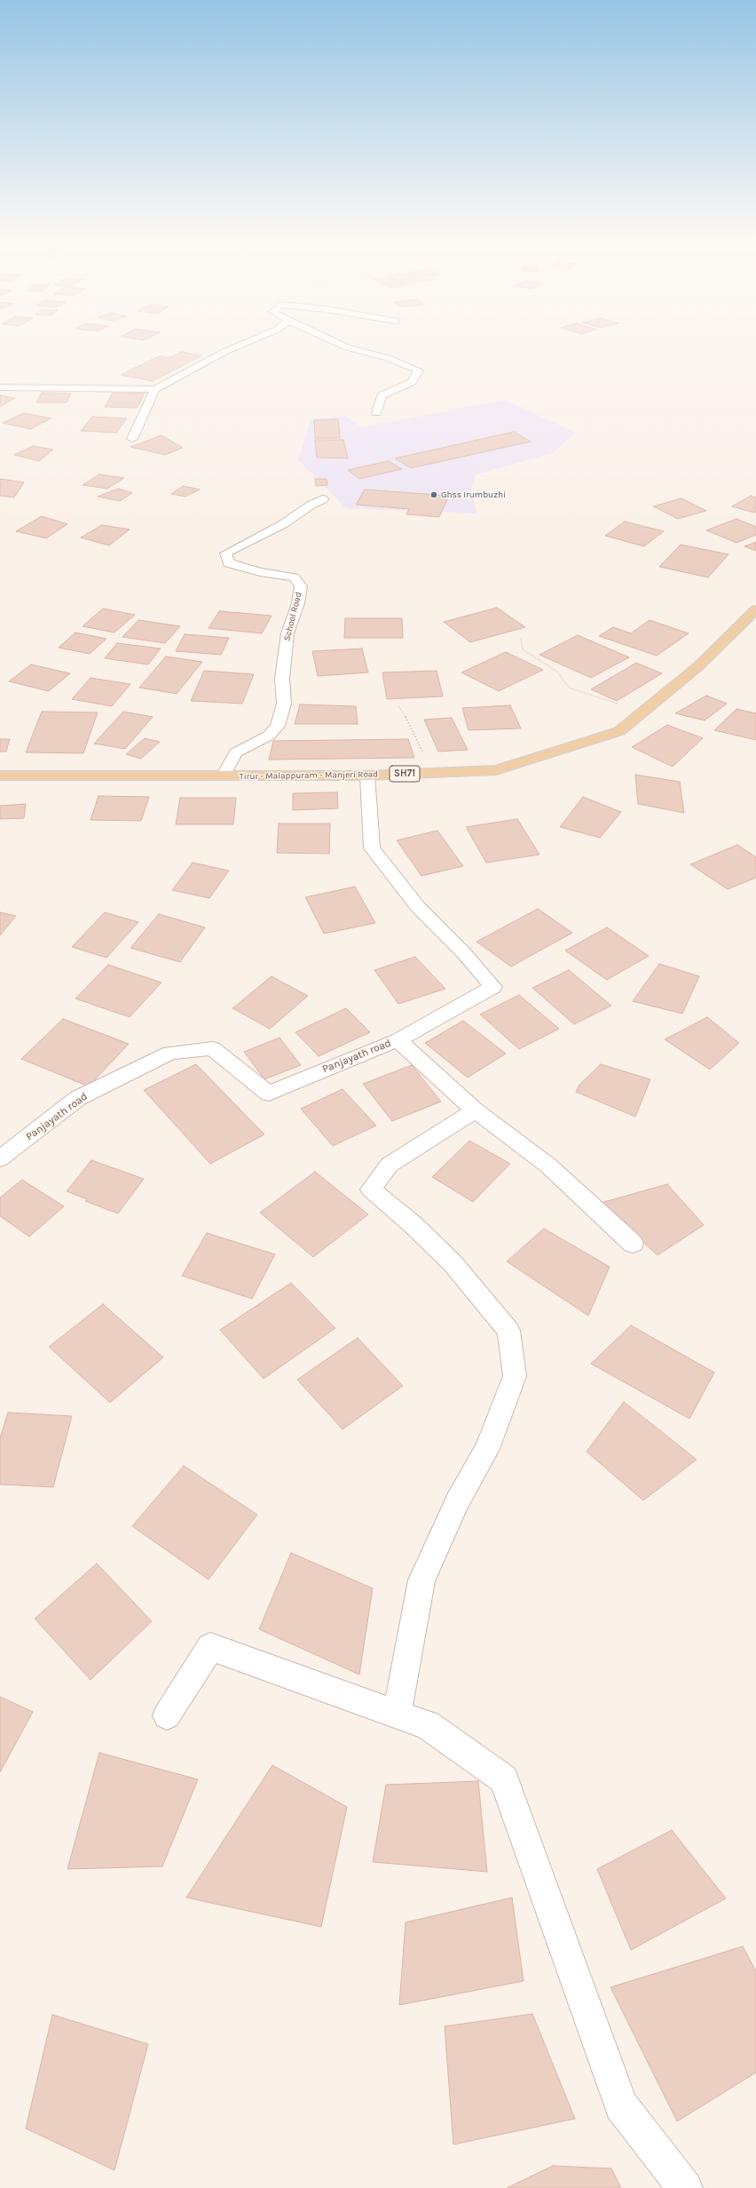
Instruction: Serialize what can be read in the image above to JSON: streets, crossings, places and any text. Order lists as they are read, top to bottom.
{
  "streets": {
    "main road": ["SH71", "Tirur - Malappuram - Manjeri Road"],
    "street": ["School Road", "Panjayath road"]
  },
  "crossings": [
    ["School Road", "Tirur - Malappuram - Manjeri Road"],
    ["Tirur - Malappuram - Manjeri Road", "Panjayath road"]
  ],
  "places": ["Ghss Irumbuzhi"]
}
